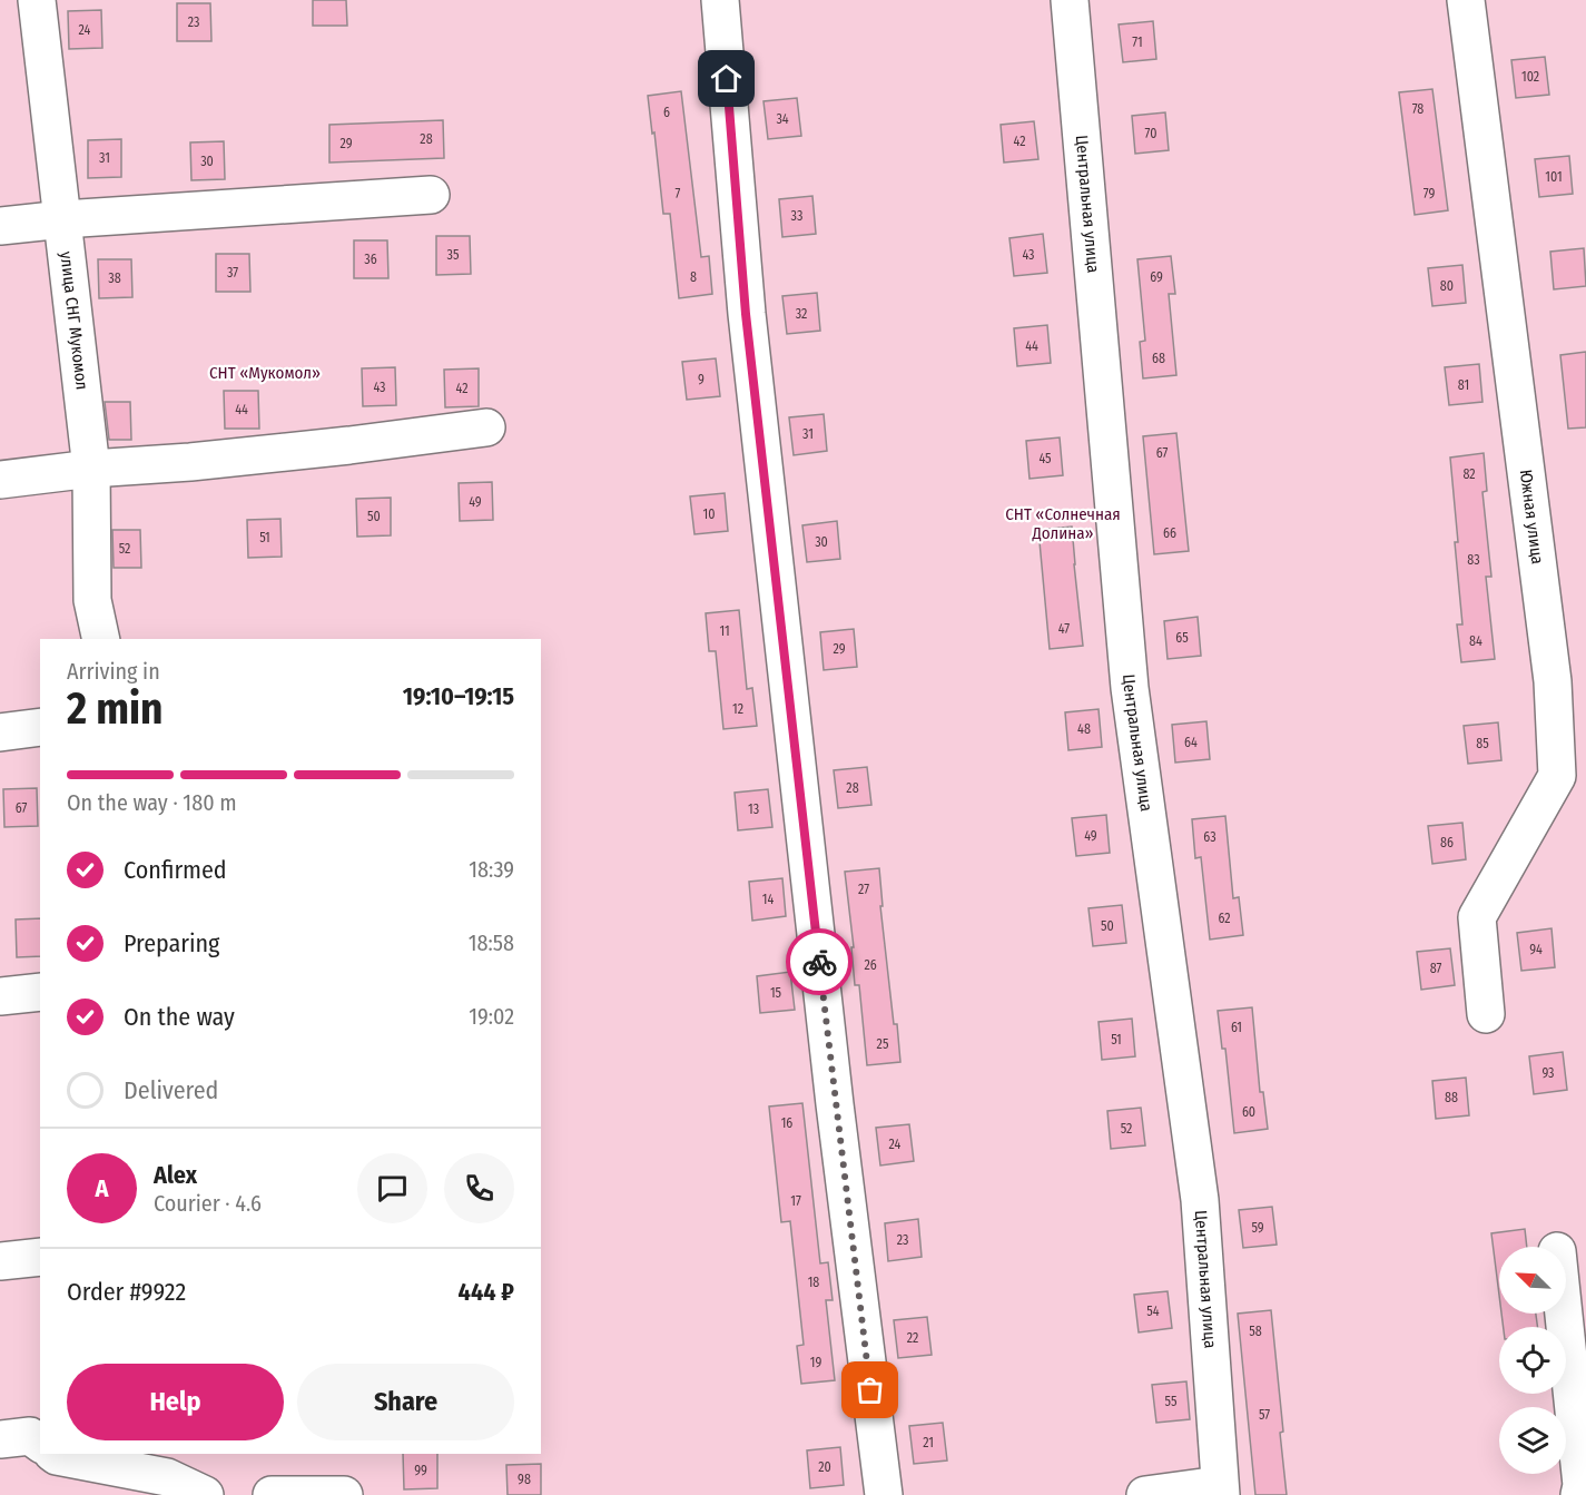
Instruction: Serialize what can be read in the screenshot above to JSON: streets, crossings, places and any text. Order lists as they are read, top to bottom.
{
  "streets": {
    "street": ["Центральная улица", "улица СНГ Мукомол", "Южная улица"]
  },
  "parks": ["СНТ «Мукомол»", "СНТ «Солнечная Долина»"],
  "house_numbers": [
    "23",
    "24",
    "71",
    "102",
    "78",
    "6",
    "34",
    "70",
    "28",
    "42",
    "29",
    "31",
    "30",
    "101",
    "7",
    "79",
    "33",
    "35",
    "43",
    "36",
    "37",
    "8",
    "69",
    "38",
    "80",
    "32",
    "44",
    "68",
    "9",
    "81",
    "43",
    "42",
    "44",
    "31",
    "67",
    "45",
    "82",
    "49",
    "10",
    "50",
    "66",
    "51",
    "30",
    "52",
    "83",
    "47",
    "11",
    "65",
    "84",
    "29",
    "12",
    "48",
    "64",
    "85",
    "28",
    "67",
    "13",
    "49",
    "63",
    "86",
    "27",
    "14",
    "62",
    "50",
    "94",
    "26",
    "87",
    "15",
    "61",
    "51",
    "25",
    "93",
    "88",
    "60",
    "16",
    "52",
    "24",
    "17",
    "59",
    "23",
    "18",
    "54",
    "58",
    "22",
    "19",
    "55",
    "57",
    "21",
    "20",
    "99",
    "98"
  ],
  "north": "top left",
  "page": {
    "heading": ["2 min", "Arriving in", "19:10–19:15"],
    "panel": [
      "Alex",
      "Courier · 4.6",
      "Order #9922",
      "444 ₽"
    ],
    "bar": "On the way · 180 m",
    "list": [
      ["Confirmed", "18:39"],
      ["Preparing", "18:58"],
      ["On the way", "19:02"],
      "Delivered"
    ],
    "round": "A",
    "buttons": ["Help", "Share"]
  }
}
